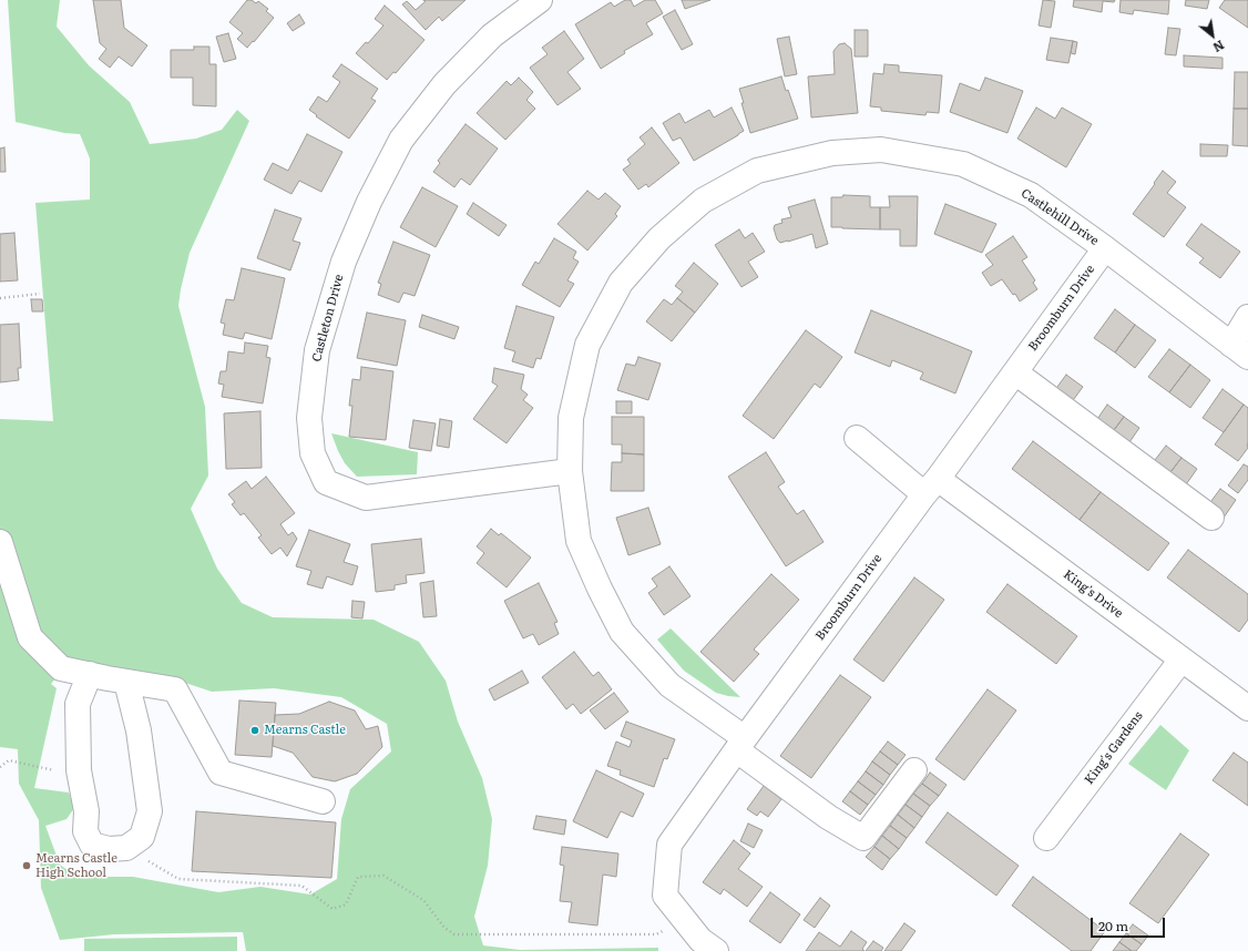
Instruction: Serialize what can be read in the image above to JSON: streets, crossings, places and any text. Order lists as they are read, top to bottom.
{
  "streets": {
    "street": [
      "Castlehill Drive",
      "Broomburn Drive",
      "Castleton Drive",
      "King's Drive",
      "King's Gardens"
    ]
  },
  "crossings": [
    ["Castlehill Drive", "Broomburn Drive"],
    ["Castlehill Drive", "Castleton Drive"],
    ["Broomburn Drive", "King's Drive"],
    ["King's Drive", "King's Gardens"]
  ],
  "places": ["Mearns Castle", "Mearns Castle High School"],
  "scale_bar": "20 m",
  "north": "bottom right"
}
